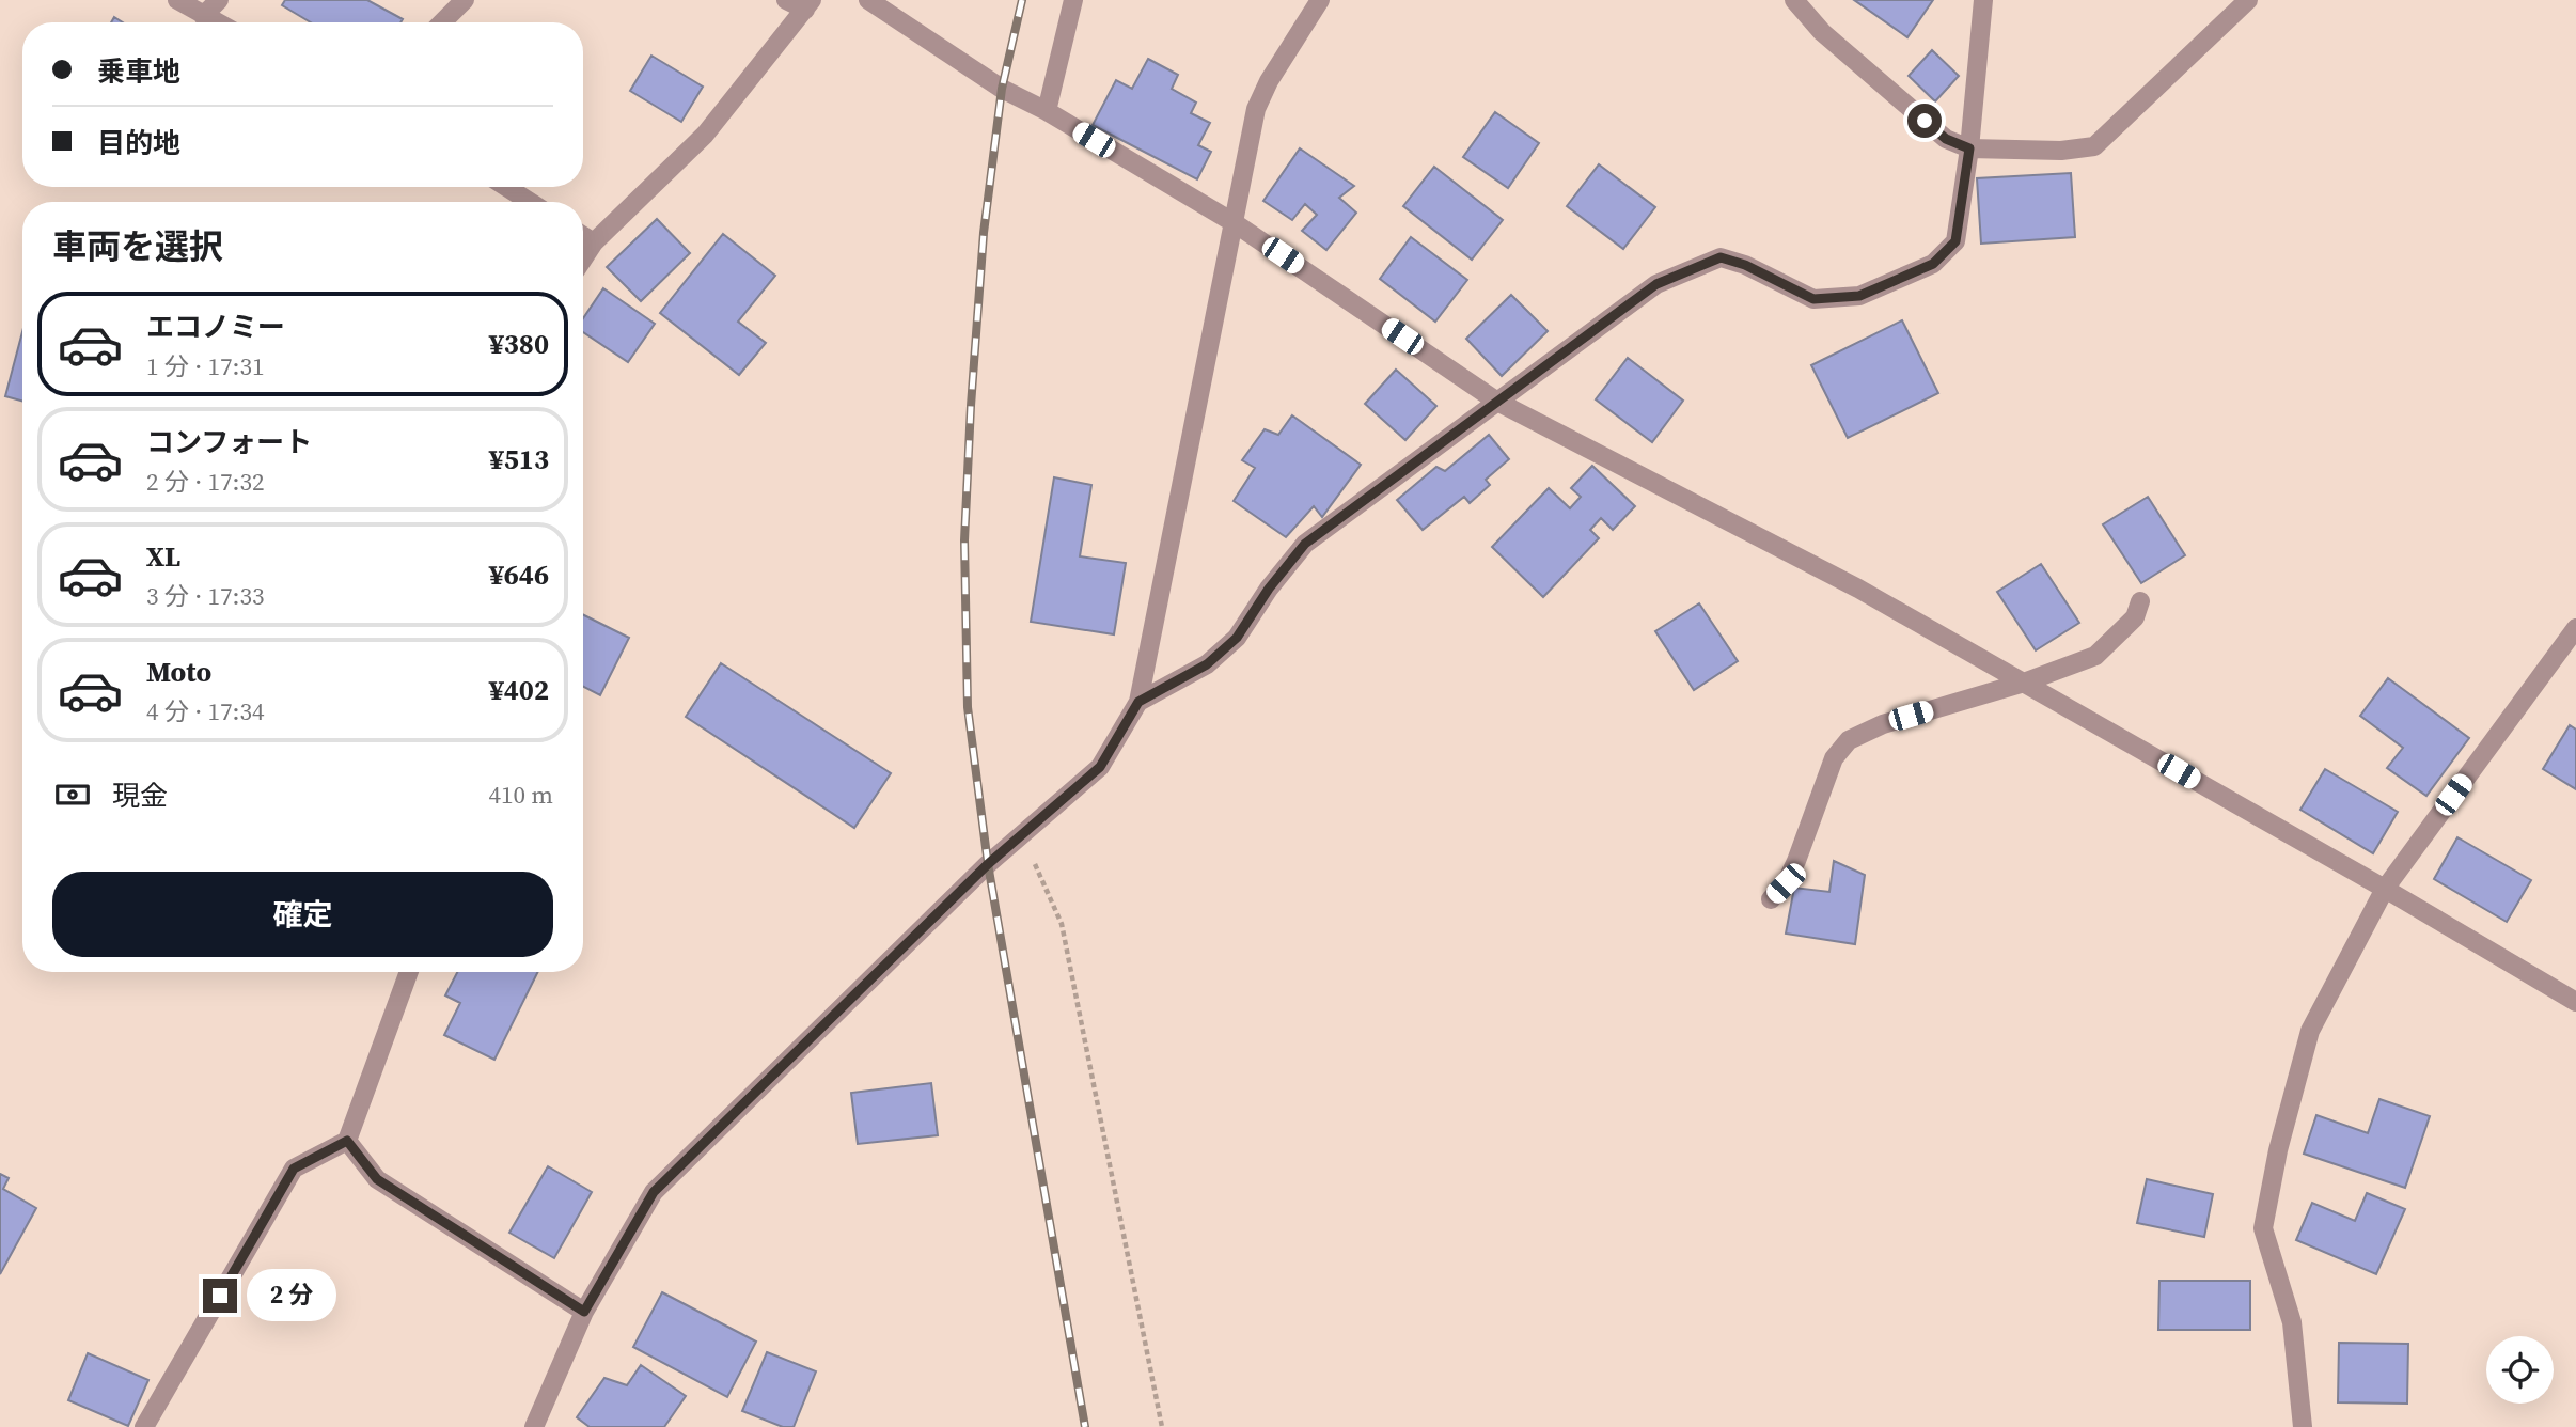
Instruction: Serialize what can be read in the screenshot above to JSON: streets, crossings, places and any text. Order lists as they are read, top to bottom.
{
  "page": {
    "banner": ["乗車地", "目的地"],
    "heading": "車両を選択",
    "list": [
      {
        "name": "エコノミー",
        "note": "1 分 · 17:31",
        "value": "¥380"
      },
      {
        "name": "コンフォート",
        "note": "2 分 · 17:32",
        "value": "¥513"
      },
      {
        "name": "XL",
        "note": "3 分 · 17:33",
        "value": "¥646"
      },
      {
        "name": "Moto",
        "note": "4 分 · 17:34",
        "value": "¥402"
      }
    ],
    "pay": ["現金", "410 m"],
    "buttons": "確定",
    "bubble": "2 分"
  }
}
